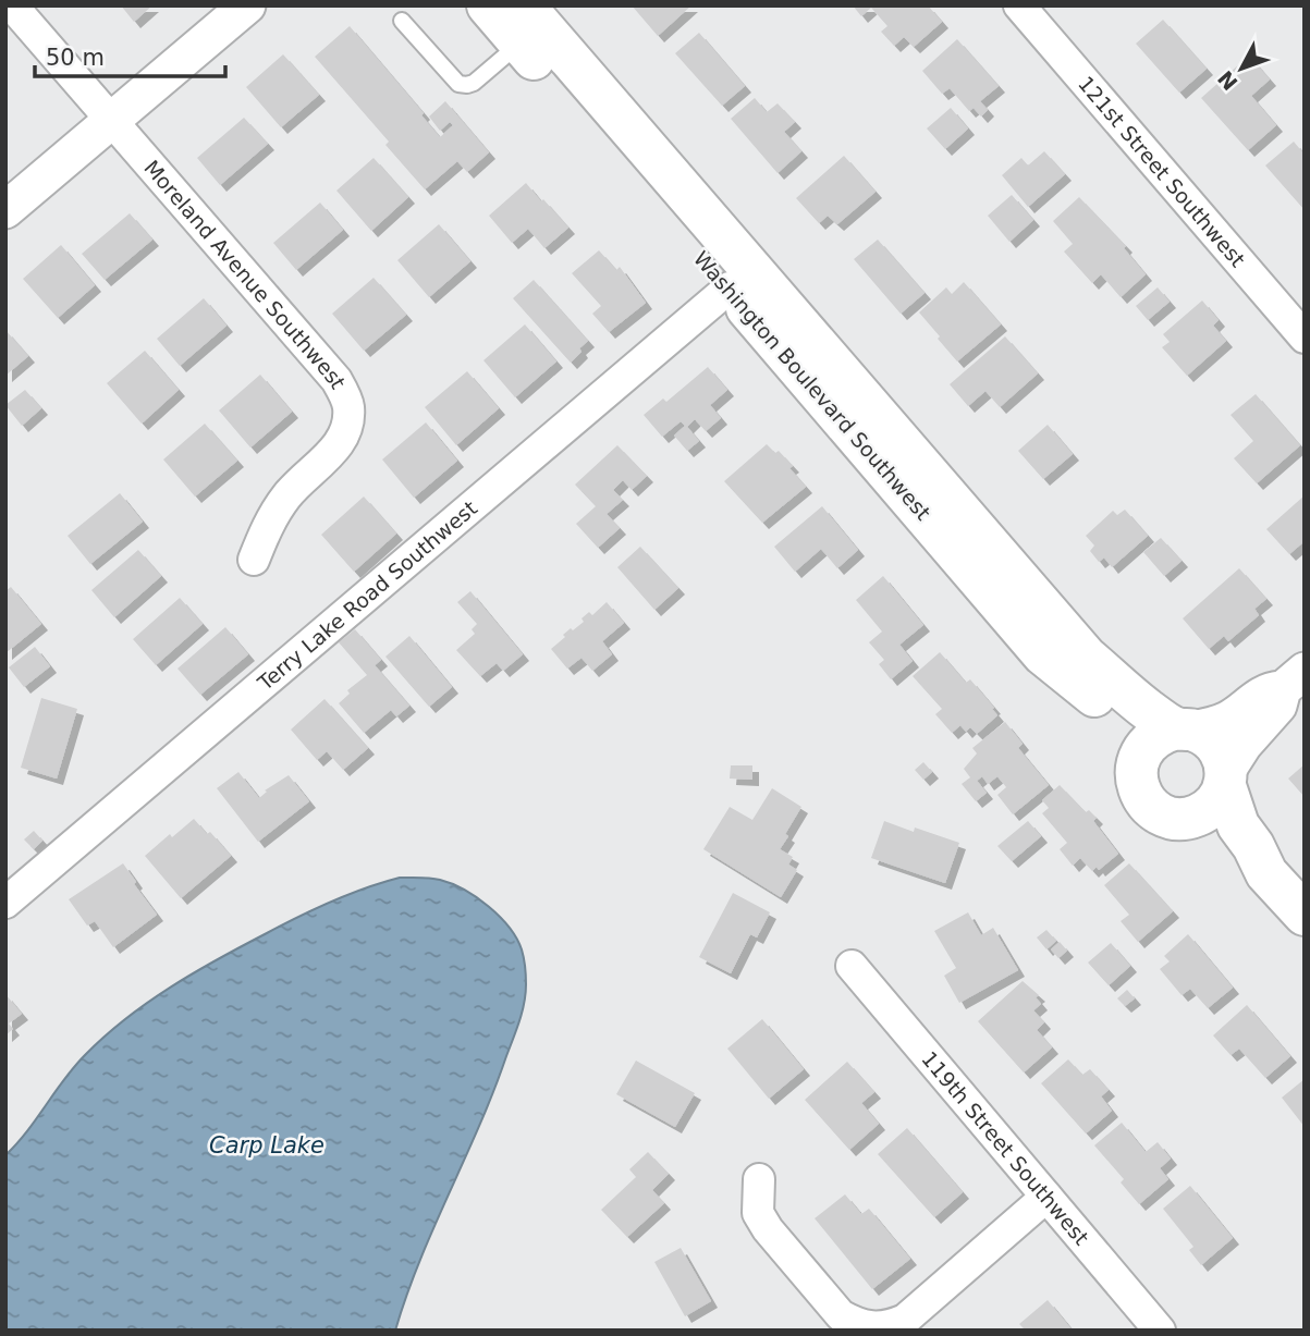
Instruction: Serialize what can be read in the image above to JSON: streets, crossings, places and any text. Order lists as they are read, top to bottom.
{
  "streets": {
    "main road": ["Washington Boulevard Southwest"],
    "street": [
      "121st Street Southwest",
      "Moreland Avenue Southwest",
      "Terry Lake Road Southwest",
      "119th Street Southwest"
    ]
  },
  "crossings": [
    ["Washington Boulevard Southwest", "Terry Lake Road Southwest"]
  ],
  "water": ["Carp Lake"],
  "scale_bar": "50 m",
  "north": "bottom left"
}
